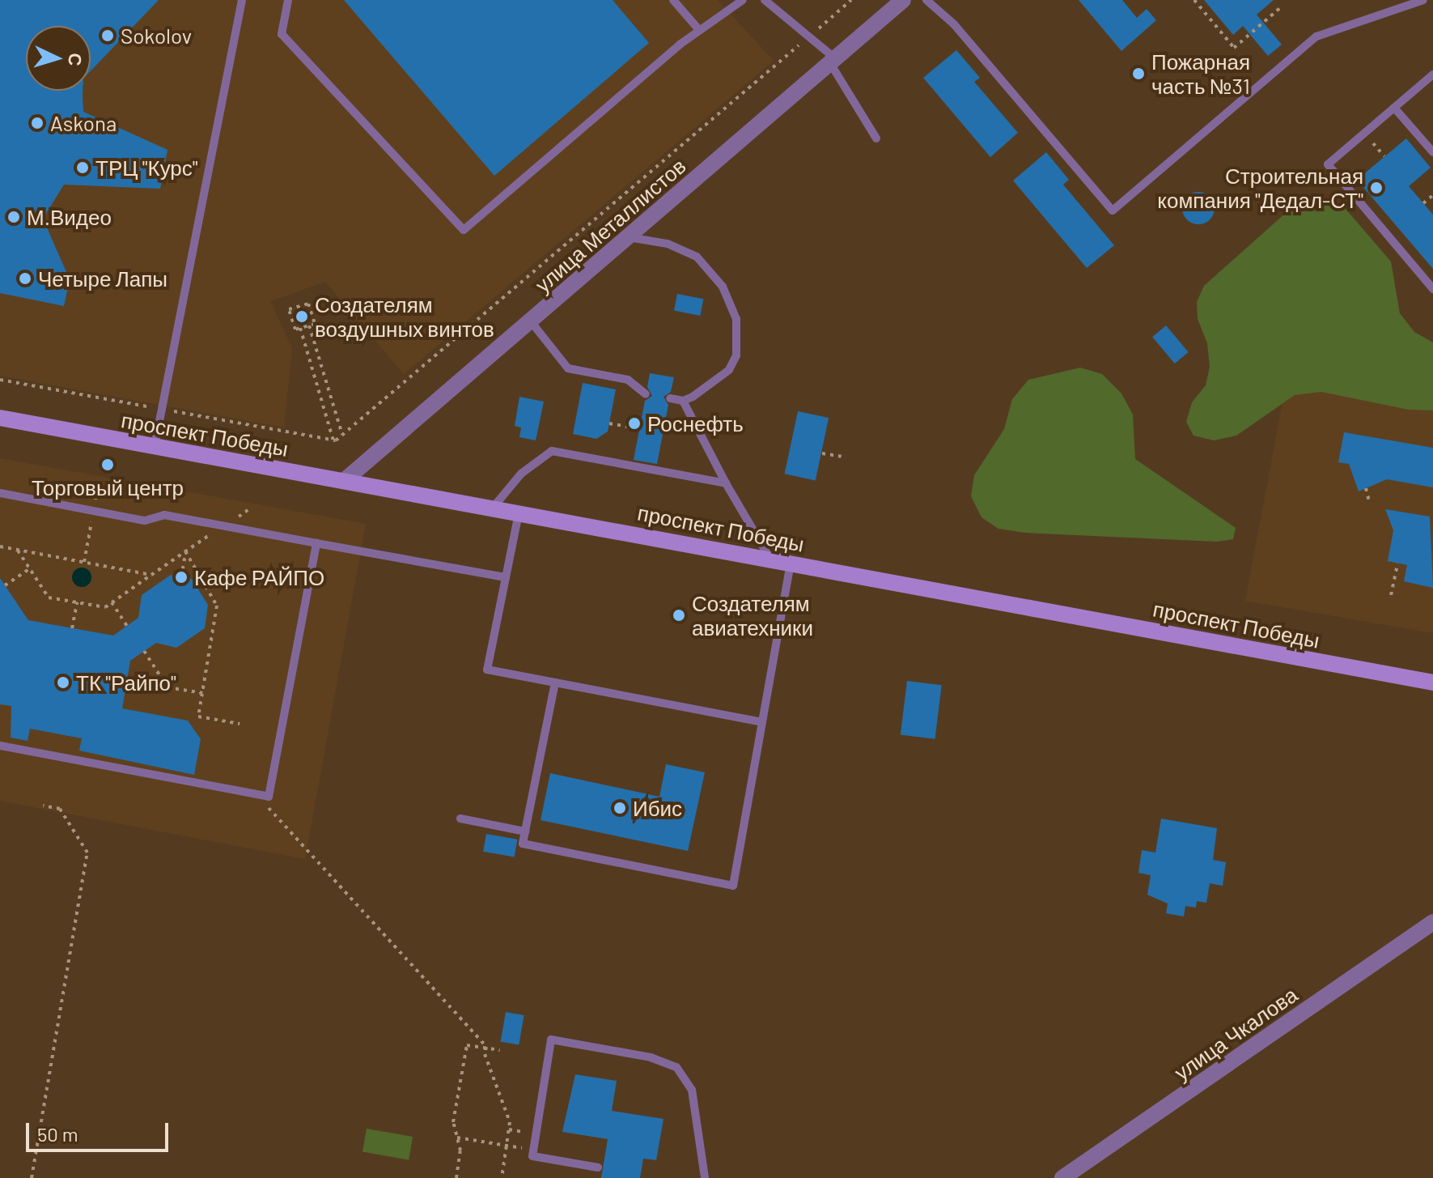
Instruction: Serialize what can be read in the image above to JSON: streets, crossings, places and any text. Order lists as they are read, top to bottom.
{
  "streets": {
    "main road": ["проспект Победы"],
    "street": ["улица Металлистов", "улица Чкалова"]
  },
  "crossings": [
    ["улица Металлистов", "проспект Победы"]
  ],
  "places": [
    "Sokolov",
    "Пожарная часть №31",
    "Askona",
    "ТРЦ \"Курс\"",
    "Строительная компания \"Дедал-СТ\"",
    "М.Видео",
    "Четыре Лапы",
    "Создателям воздушных винтов",
    "Роснефть",
    "Торговый центр",
    "Кафе РАЙПО",
    "Создателям авиатехники",
    "ТК \"Райпо\"",
    "Ибис"
  ],
  "scale_bar": "50 m",
  "north": "right"
}
